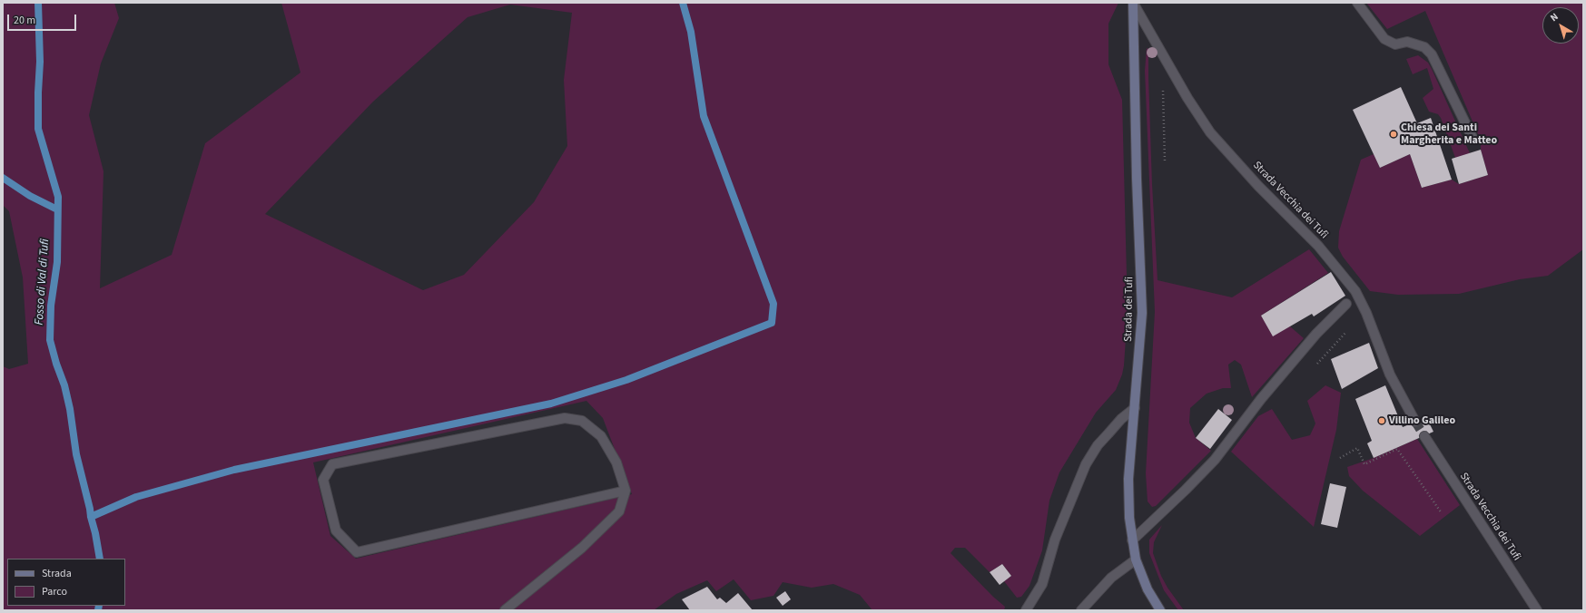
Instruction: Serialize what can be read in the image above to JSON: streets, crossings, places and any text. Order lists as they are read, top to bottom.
{
  "streets": {
    "street": ["Strada Vecchia dei Tufi", "Strada dei Tufi"]
  },
  "crossings": [
    ["Strada Vecchia dei Tufi", "Strada dei Tufi"]
  ],
  "water": ["Fosso di Val di Tufi"],
  "places": ["Chiesa dei Santi Margherita e Matteo", "Villino Galileo"],
  "legend": ["Strada", "Parco"],
  "scale_bar": "20 m",
  "north": "top left"
}
